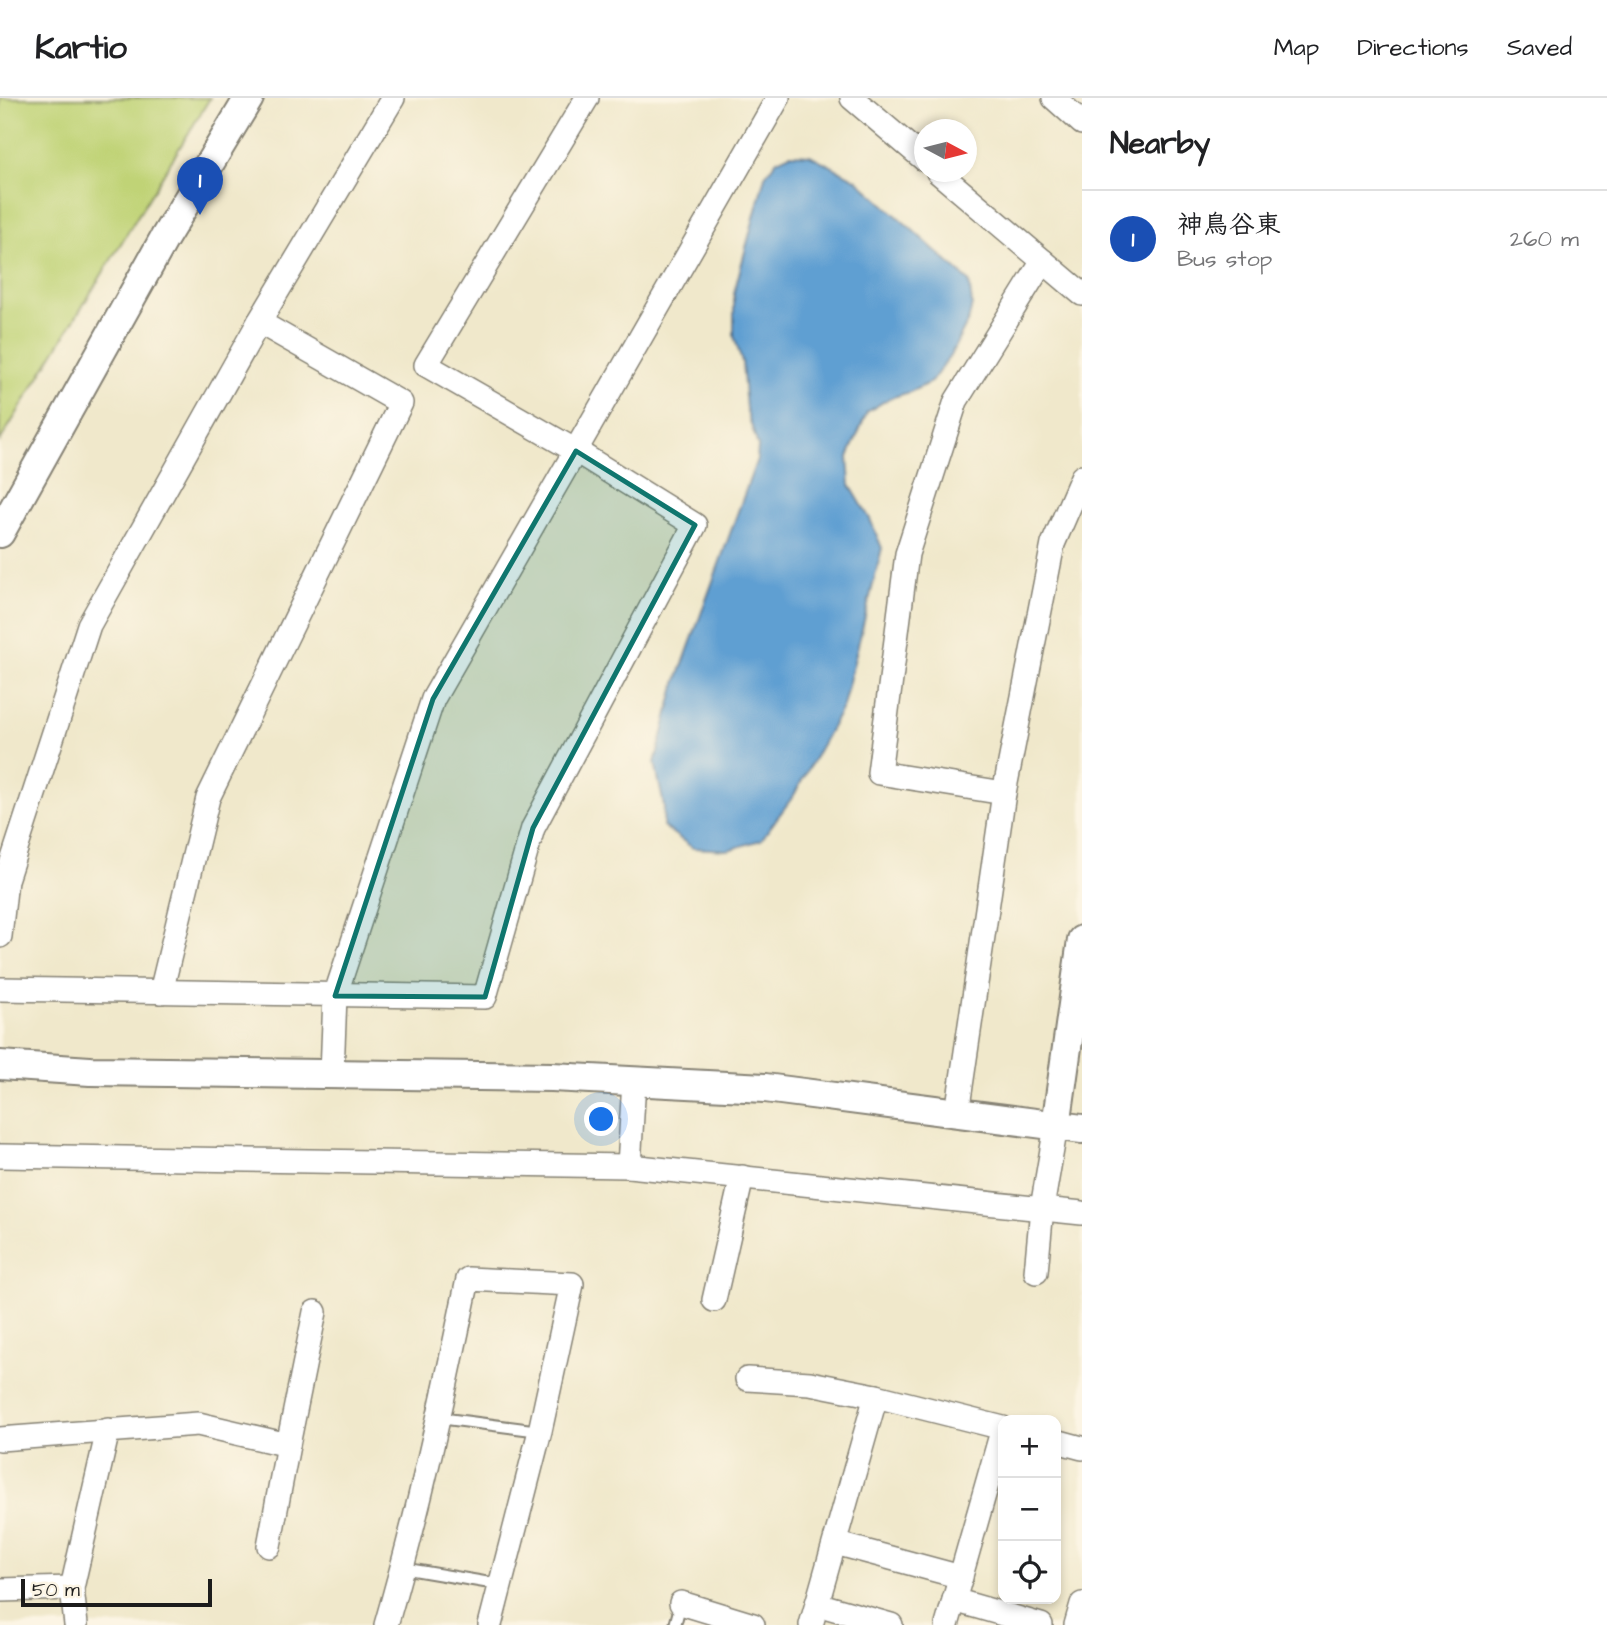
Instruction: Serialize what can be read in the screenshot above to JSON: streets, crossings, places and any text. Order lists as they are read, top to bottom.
{
  "scale_bar": "50 m",
  "north": "right",
  "page": {
    "header": "Kartio",
    "nav": ["Map", "Directions", "Saved"],
    "heading": "Nearby",
    "pins": "1",
    "list": [
      {
        "mark": "1",
        "name": "神鳥谷東",
        "note": "Bus stop",
        "value": "260 m"
      }
    ],
    "map_buttons": ["+", "−"],
    "scale": "50 m"
  }
}
